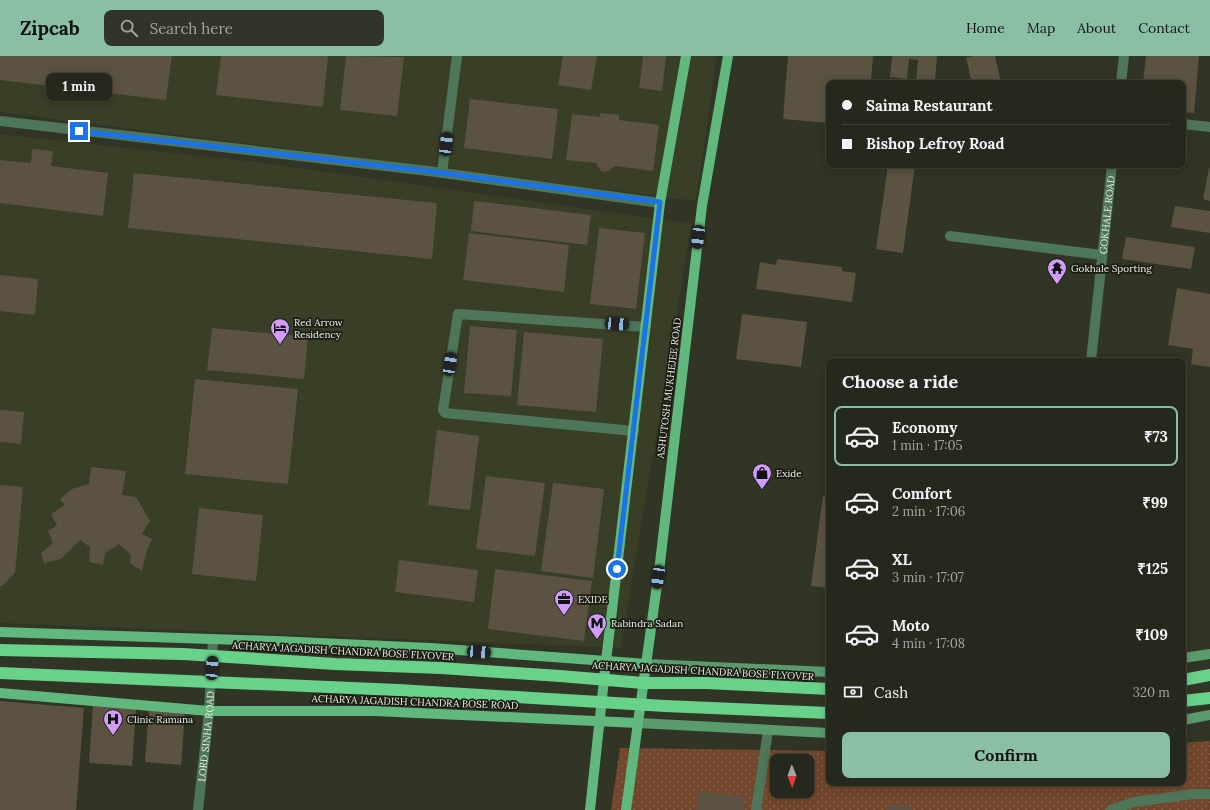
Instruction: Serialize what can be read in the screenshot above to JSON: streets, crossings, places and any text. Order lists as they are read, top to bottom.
{
  "streets": {
    "highway": ["ACHARYA JAGADISH CHANDRA BOSE FLYOVER"],
    "main road": ["ASHUTOSH MUKHEJEE ROAD", "ACHARYA JAGADISH CHANDRA BOSE ROAD"],
    "street": ["GOKHALE ROAD", "LORD SINHA ROAD"]
  },
  "crossings": [
    ["ASHUTOSH MUKHEJEE ROAD", "ACHARYA JAGADISH CHANDRA BOSE ROAD"],
    ["ACHARYA JAGADISH CHANDRA BOSE ROAD", "LORD SINHA ROAD"]
  ],
  "places": {
    "temple": ["Gokhale Sporting"],
    "hotel": ["Red Arrow Residency"],
    "shop": ["Exide"],
    "office": ["EXIDE"],
    "metro station": ["Rabindra Sadan"],
    "hospital": ["Clinic Ramana"]
  },
  "north": "bottom",
  "page": {
    "header": "Zipcab",
    "search": "Search here",
    "nav": [
      "Home",
      "Map",
      "About",
      "Contact"
    ],
    "bubble": "1 min",
    "banner": ["Saima Restaurant", "Bishop Lefroy Road"],
    "heading": "Choose a ride",
    "list": [
      {
        "name": "Economy",
        "note": "1 min · 17:05",
        "value": "₹73"
      },
      {
        "name": "Comfort",
        "note": "2 min · 17:06",
        "value": "₹99"
      },
      {
        "name": "XL",
        "note": "3 min · 17:07",
        "value": "₹125"
      },
      {
        "name": "Moto",
        "note": "4 min · 17:08",
        "value": "₹109"
      }
    ],
    "pay": ["Cash", "320 m"],
    "buttons": "Confirm"
  }
}
